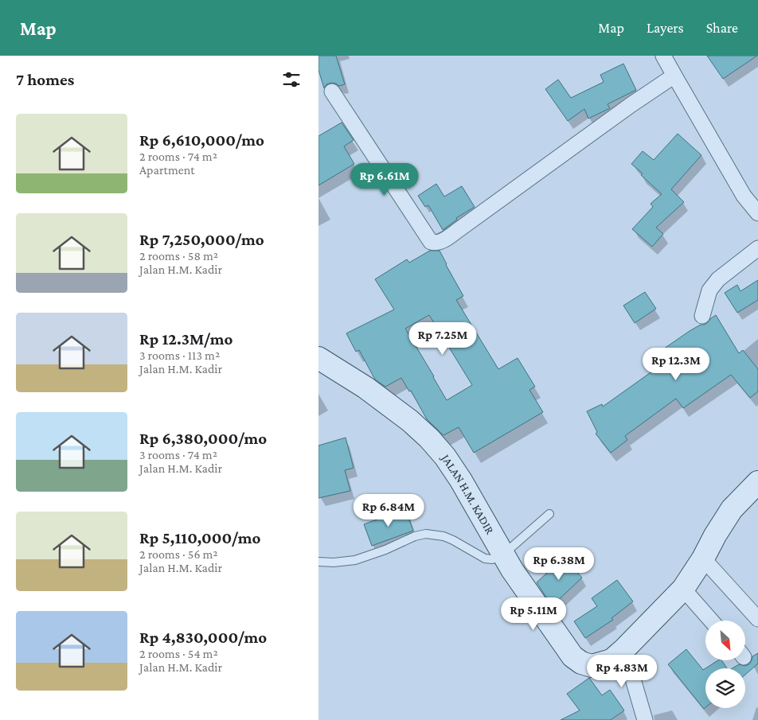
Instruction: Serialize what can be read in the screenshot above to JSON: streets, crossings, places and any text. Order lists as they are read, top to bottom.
{
  "streets": {
    "street": ["JALAN H.M. KADIR"]
  },
  "north": "bottom right",
  "page": {
    "header": "Map",
    "nav": ["Map", "Layers", "Share"],
    "heading": "7 homes",
    "list": [
      {
        "name": "Rp 6,610,000/mo",
        "note": "2 rooms · 74 m² · Apartment"
      },
      {
        "name": "Rp 7,250,000/mo",
        "note": "2 rooms · 58 m² · Jalan H.M. Kadir"
      },
      {
        "name": "Rp 12.3M/mo",
        "note": "3 rooms · 113 m² · Jalan H.M. Kadir"
      },
      {
        "name": "Rp 6,380,000/mo",
        "note": "3 rooms · 74 m² · Jalan H.M. Kadir"
      },
      {
        "name": "Rp 5,110,000/mo",
        "note": "2 rooms · 56 m² · Jalan H.M. Kadir"
      },
      {
        "name": "Rp 4,830,000/mo",
        "note": "2 rooms · 54 m² · Jalan H.M. Kadir"
      }
    ],
    "price": [
      "Rp 6.61M",
      "Rp 7.25M",
      "Rp 12.3M",
      "Rp 6.84M",
      "Rp 6.38M",
      "Rp 5.11M",
      "Rp 4.83M"
    ]
  }
}
